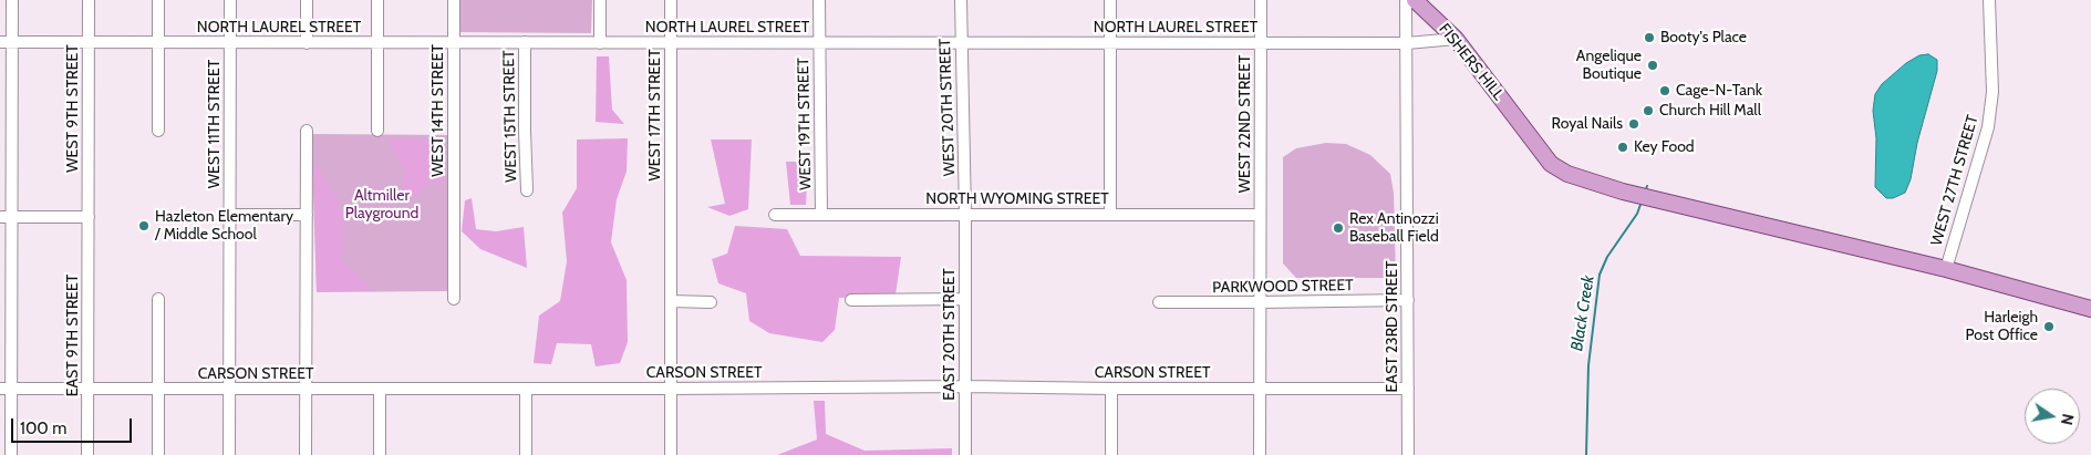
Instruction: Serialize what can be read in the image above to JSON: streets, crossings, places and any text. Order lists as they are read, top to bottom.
{
  "streets": {
    "main road": ["FISHERS HILL"],
    "street": [
      "NORTH LAUREL STREET",
      "WEST 20TH STREET",
      "WEST 9TH STREET",
      "WEST 14TH STREET",
      "WEST 17TH STREET",
      "WEST 15TH STREET",
      "WEST 11TH STREET",
      "WEST 19TH STREET",
      "WEST 22ND STREET",
      "WEST 27TH STREET",
      "NORTH WYOMING STREET",
      "PARKWOOD STREET",
      "EAST 23RD STREET",
      "EAST 20TH STREET",
      "EAST 9TH STREET",
      "CARSON STREET"
    ]
  },
  "crossings": [
    ["NORTH LAUREL STREET", "FISHERS HILL"],
    ["NORTH LAUREL STREET", "WEST 20TH STREET"],
    ["NORTH LAUREL STREET", "WEST 9TH STREET"],
    ["NORTH LAUREL STREET", "WEST 14TH STREET"],
    ["NORTH LAUREL STREET", "WEST 17TH STREET"],
    ["NORTH LAUREL STREET", "WEST 15TH STREET"],
    ["NORTH LAUREL STREET", "WEST 11TH STREET"],
    ["NORTH LAUREL STREET", "WEST 19TH STREET"],
    ["NORTH LAUREL STREET", "WEST 22ND STREET"],
    ["NORTH LAUREL STREET", "EAST 23RD STREET"],
    ["FISHERS HILL", "WEST 27TH STREET"],
    ["WEST 20TH STREET", "NORTH WYOMING STREET"],
    ["WEST 20TH STREET", "EAST 20TH STREET"],
    ["WEST 9TH STREET", "EAST 9TH STREET"],
    ["WEST 17TH STREET", "CARSON STREET"],
    ["WEST 11TH STREET", "CARSON STREET"],
    ["WEST 19TH STREET", "NORTH WYOMING STREET"],
    ["WEST 22ND STREET", "NORTH WYOMING STREET"],
    ["WEST 22ND STREET", "PARKWOOD STREET"],
    ["WEST 22ND STREET", "CARSON STREET"],
    ["NORTH WYOMING STREET", "EAST 20TH STREET"],
    ["PARKWOOD STREET", "EAST 23RD STREET"],
    ["EAST 23RD STREET", "CARSON STREET"],
    ["EAST 20TH STREET", "CARSON STREET"],
    ["EAST 9TH STREET", "CARSON STREET"]
  ],
  "water": ["Black Creek"],
  "parks": ["Altmiller Playground"],
  "places": [
    "Booty's Place",
    "Angelique Boutique",
    "Cage-N-Tank",
    "Church Hill Mall",
    "Royal Nails",
    "Key Food",
    "Hazleton Elementary / Middle School",
    "Rex Antinozzi Baseball Field",
    "Harleigh Post Office"
  ],
  "scale_bar": "100 m",
  "north": "right"
}
